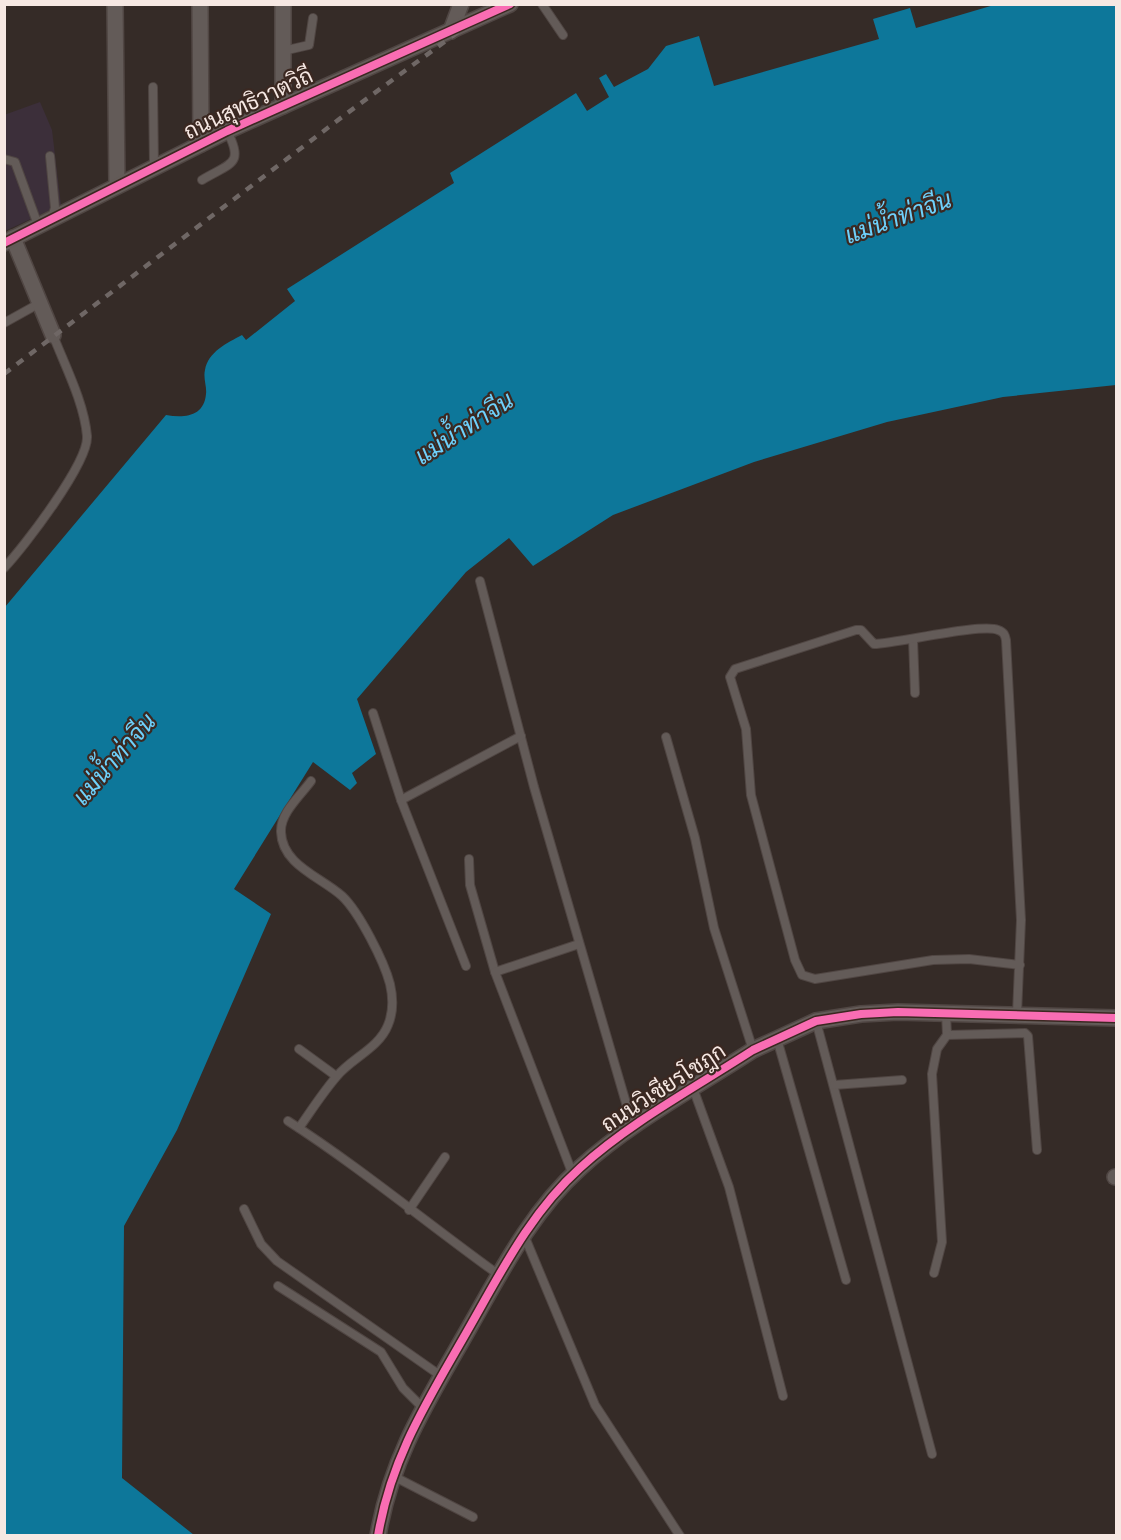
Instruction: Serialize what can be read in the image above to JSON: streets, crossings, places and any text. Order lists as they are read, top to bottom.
{
  "streets": {
    "street": ["ถนนสุทธิวาตวิถี", "ถนนวิเชียรโชฎก"]
  },
  "water": ["แม่น้ำท่าจีน"]
}
